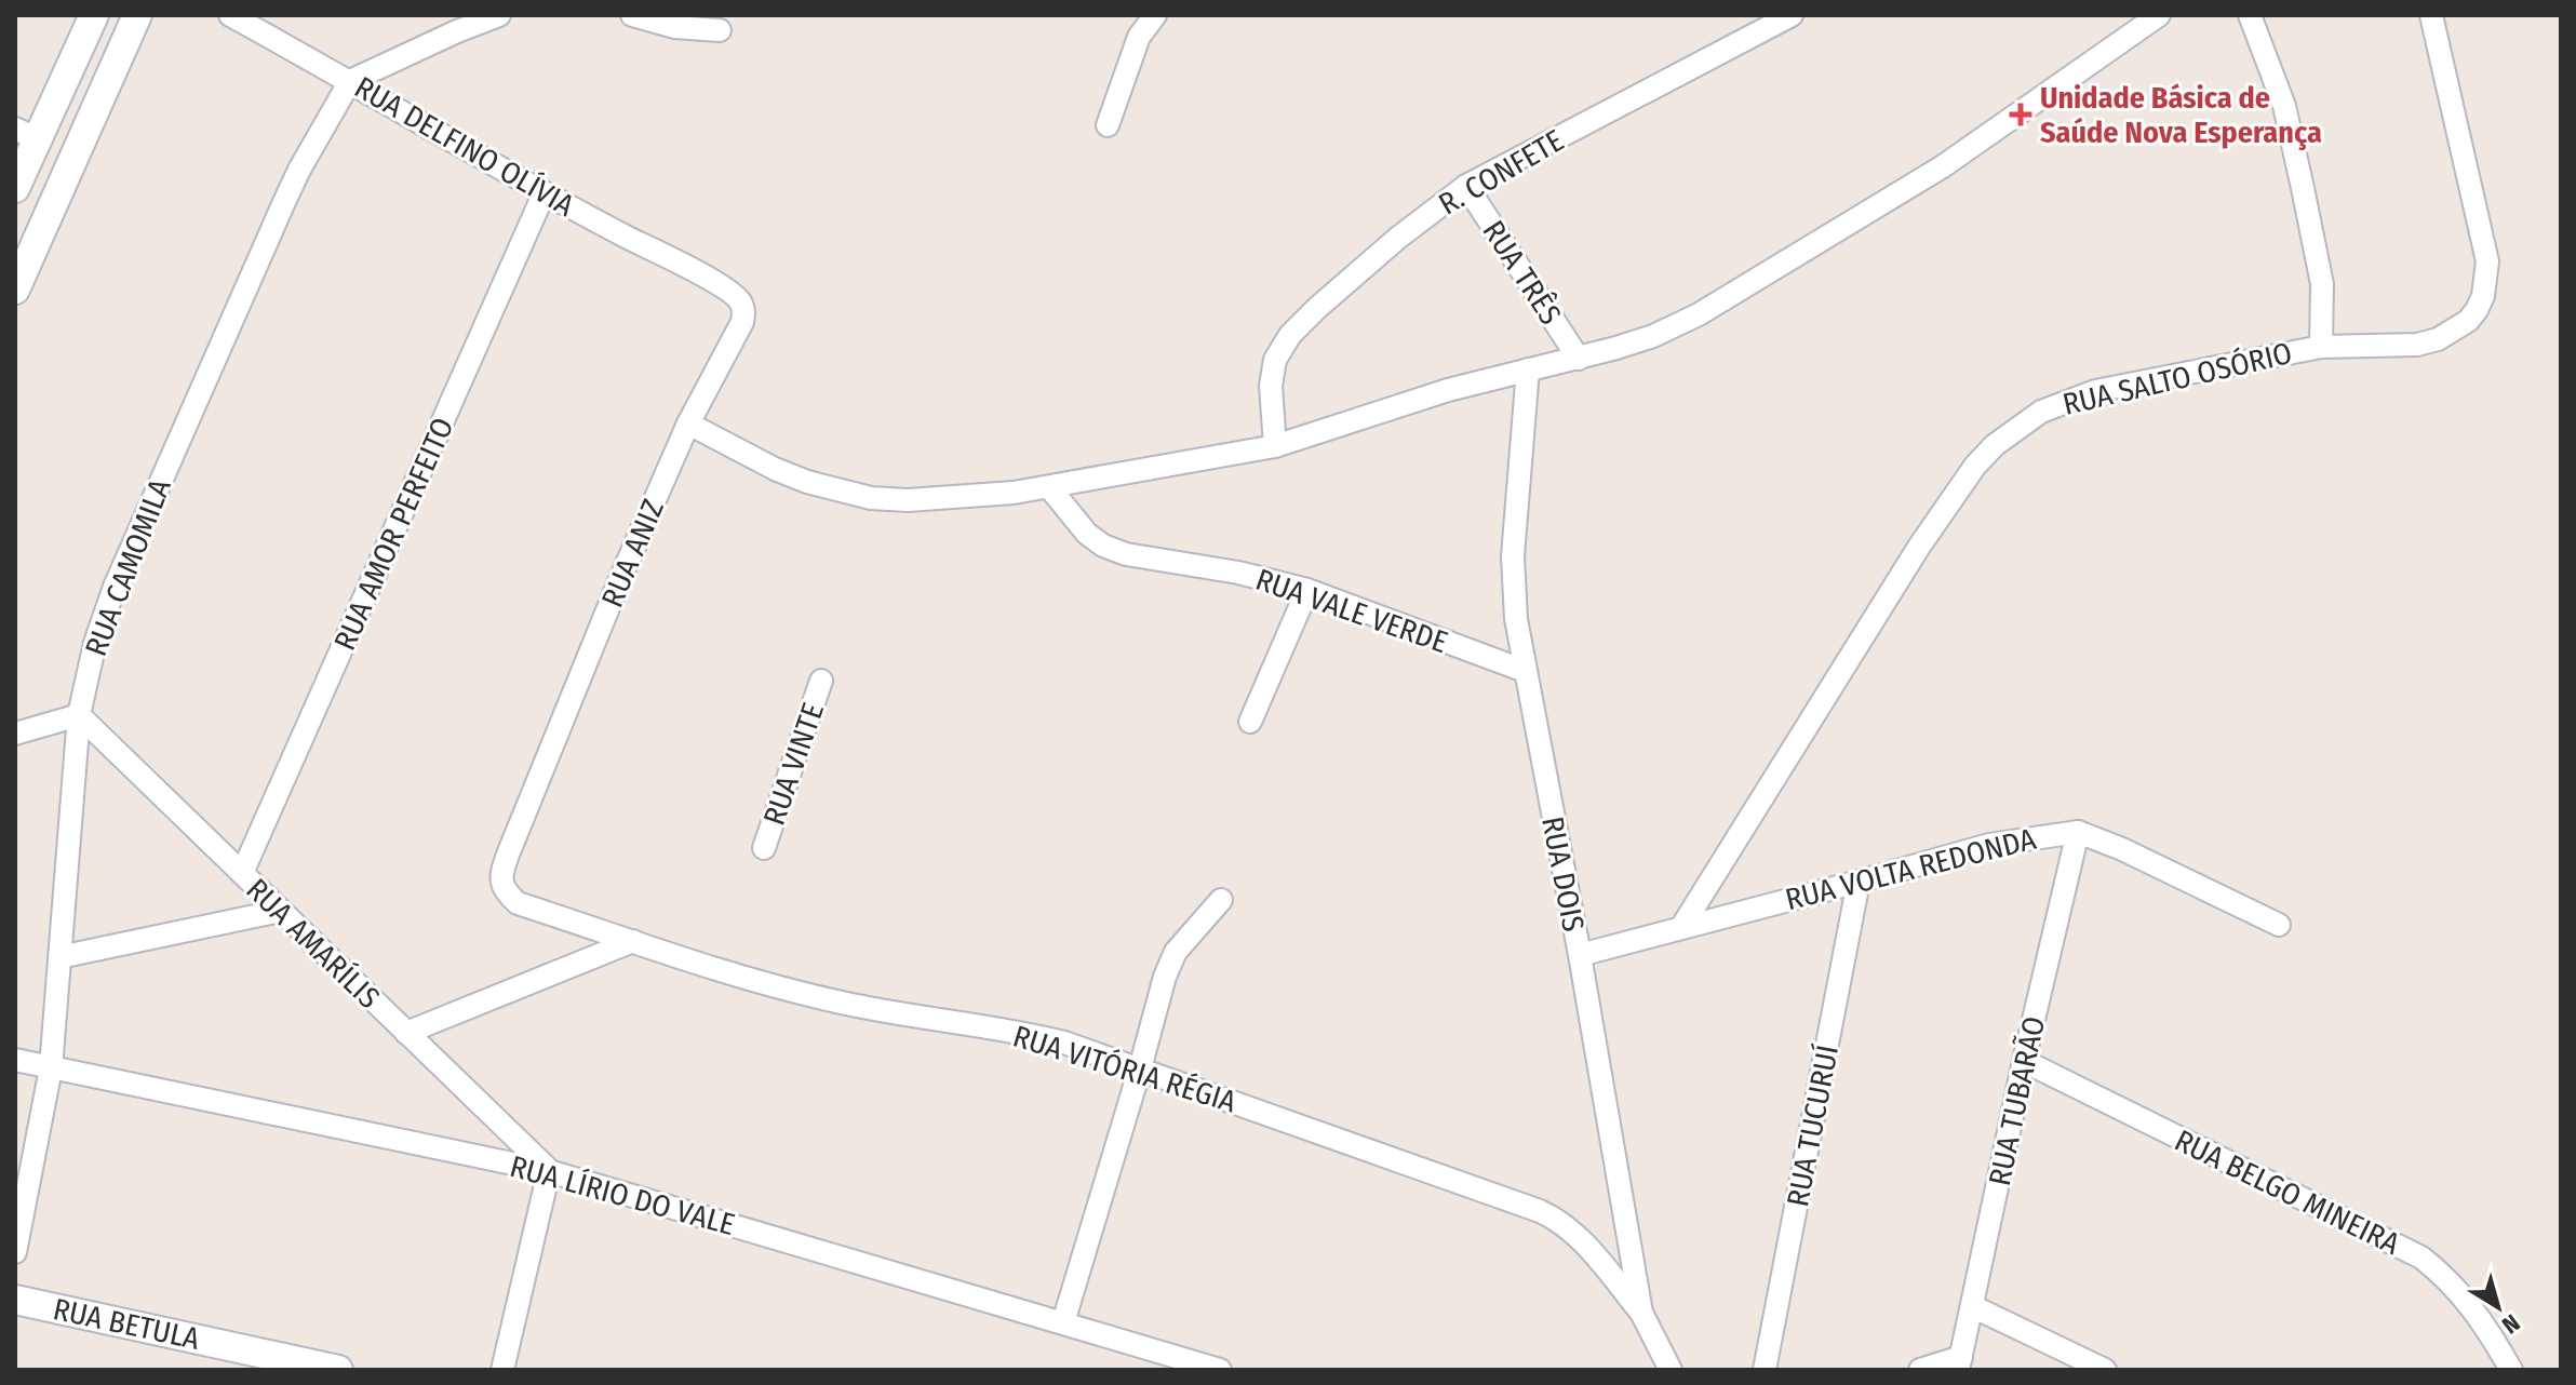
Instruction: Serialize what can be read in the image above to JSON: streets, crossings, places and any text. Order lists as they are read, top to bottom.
{
  "streets": {
    "street": [
      "RUA DELFINO OLÍVIA",
      "R. CONFETE",
      "RUA TRÊS",
      "RUA SALTO OSÓRIO",
      "RUA AMOR PERFEITO",
      "RUA ANIZ",
      "RUA CAMOMILA",
      "RUA VALE VERDE",
      "RUA VINTE",
      "RUA VOLTA REDONDA",
      "RUA DOIS",
      "RUA AMARÍLIS",
      "RUA VITÓRIA RÉGIA",
      "RUA TUBARÃO",
      "RUA TUCURUÍ",
      "RUA BELGO MINEIRA",
      "RUA LÍRIO DO VALE",
      "RUA BETULA"
    ]
  },
  "crossings": [
    ["RUA DELFINO OLÍVIA", "RUA AMOR PERFEITO"],
    ["RUA DELFINO OLÍVIA", "RUA ANIZ"],
    ["RUA DELFINO OLÍVIA", "RUA CAMOMILA"],
    ["R. CONFETE", "RUA TRÊS"],
    ["RUA SALTO OSÓRIO", "RUA VOLTA REDONDA"],
    ["RUA AMOR PERFEITO", "RUA AMARÍLIS"],
    ["RUA ANIZ", "RUA VITÓRIA RÉGIA"],
    ["RUA CAMOMILA", "RUA AMARÍLIS"],
    ["RUA CAMOMILA", "RUA LÍRIO DO VALE"],
    ["RUA VALE VERDE", "RUA DOIS"],
    ["RUA VOLTA REDONDA", "RUA DOIS"],
    ["RUA VOLTA REDONDA", "RUA TUBARÃO"],
    ["RUA VOLTA REDONDA", "RUA TUCURUÍ"],
    ["RUA DOIS", "RUA VITÓRIA RÉGIA"],
    ["RUA AMARÍLIS", "RUA LÍRIO DO VALE"],
    ["RUA TUBARÃO", "RUA BELGO MINEIRA"]
  ],
  "places": {
    "health": ["Unidade Básica de Saúde Nova Esperança"]
  },
  "north": "bottom right"
}
